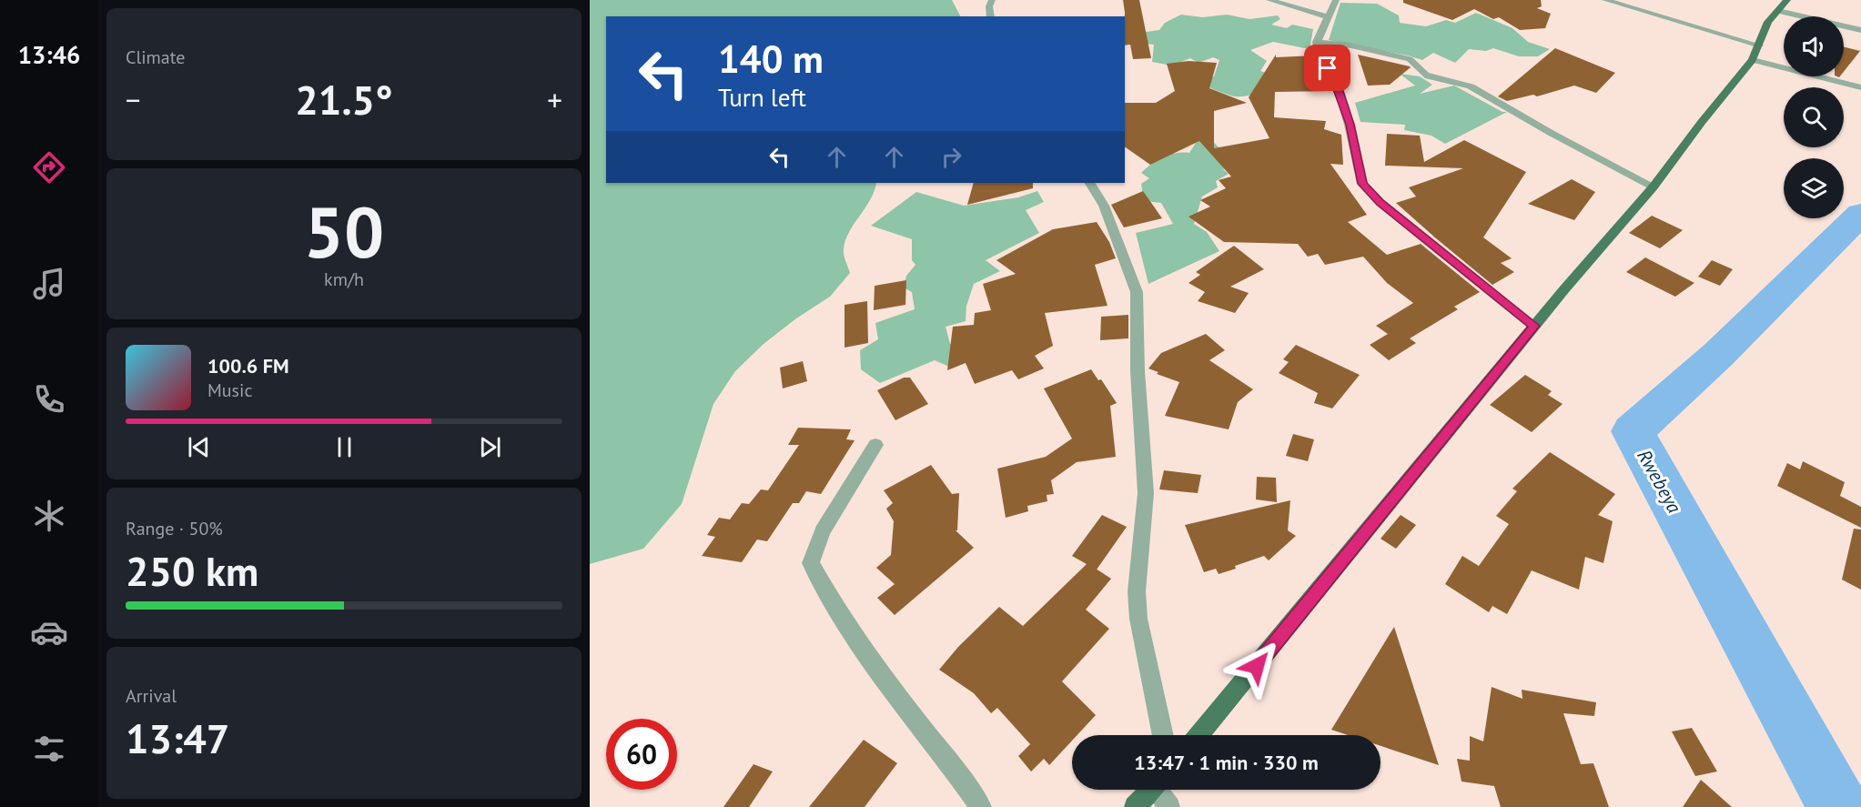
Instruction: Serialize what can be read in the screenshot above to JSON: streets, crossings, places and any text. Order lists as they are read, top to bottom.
{
  "water": ["Rwebeya"],
  "page": {
    "tabs": "13:46",
    "tile": [
      "Climate",
      ["50", "km/h"],
      ["Range · 50%", "250 km"],
      ["Arrival", "13:47"]
    ],
    "turn": ["140 m", "Turn left"],
    "heat": ["−", "21.5°", "+"],
    "song": ["100.6 FM", "Music"],
    "limit": "60",
    "trip": "13:47 · 1 min · 330 m"
  }
}
